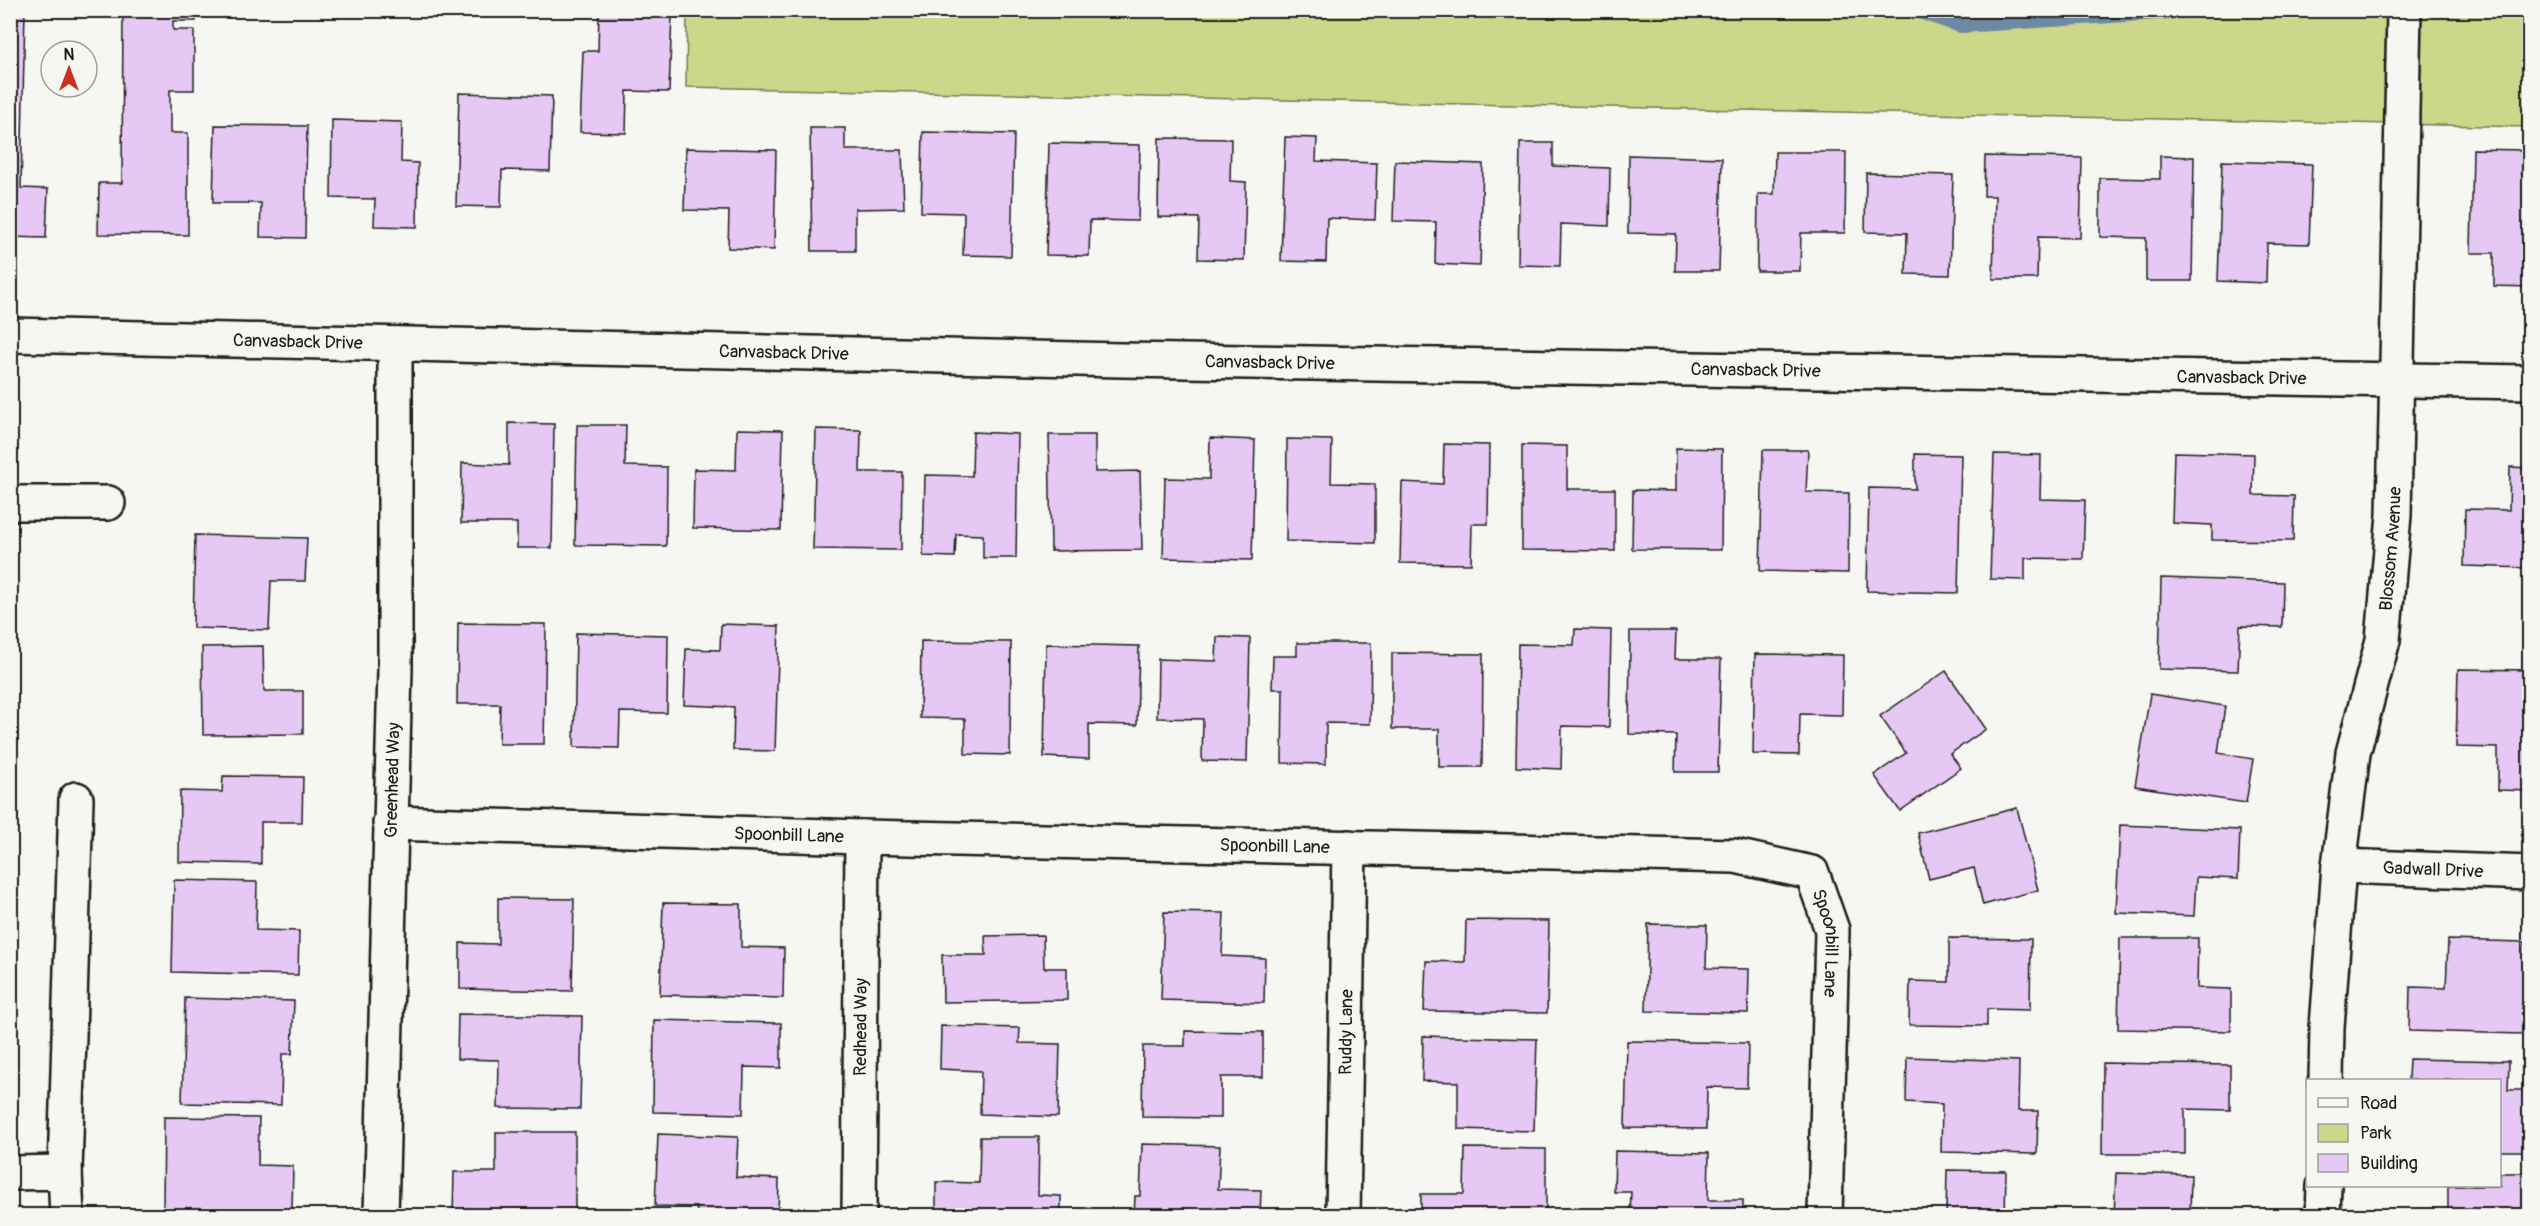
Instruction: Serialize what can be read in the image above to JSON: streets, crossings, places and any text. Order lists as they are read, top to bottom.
{
  "streets": {
    "street": [
      "Canvasback Drive",
      "Blossom Avenue",
      "Greenhead Way",
      "Spoonbill Lane",
      "Gadwall Drive",
      "Redhead Way",
      "Ruddy Lane"
    ]
  },
  "crossings": [
    ["Canvasback Drive", "Blossom Avenue"],
    ["Canvasback Drive", "Greenhead Way"],
    ["Blossom Avenue", "Gadwall Drive"],
    ["Greenhead Way", "Spoonbill Lane"],
    ["Spoonbill Lane", "Redhead Way"],
    ["Spoonbill Lane", "Ruddy Lane"]
  ],
  "legend": ["Road", "Park", "Building"],
  "north": "top"
}
